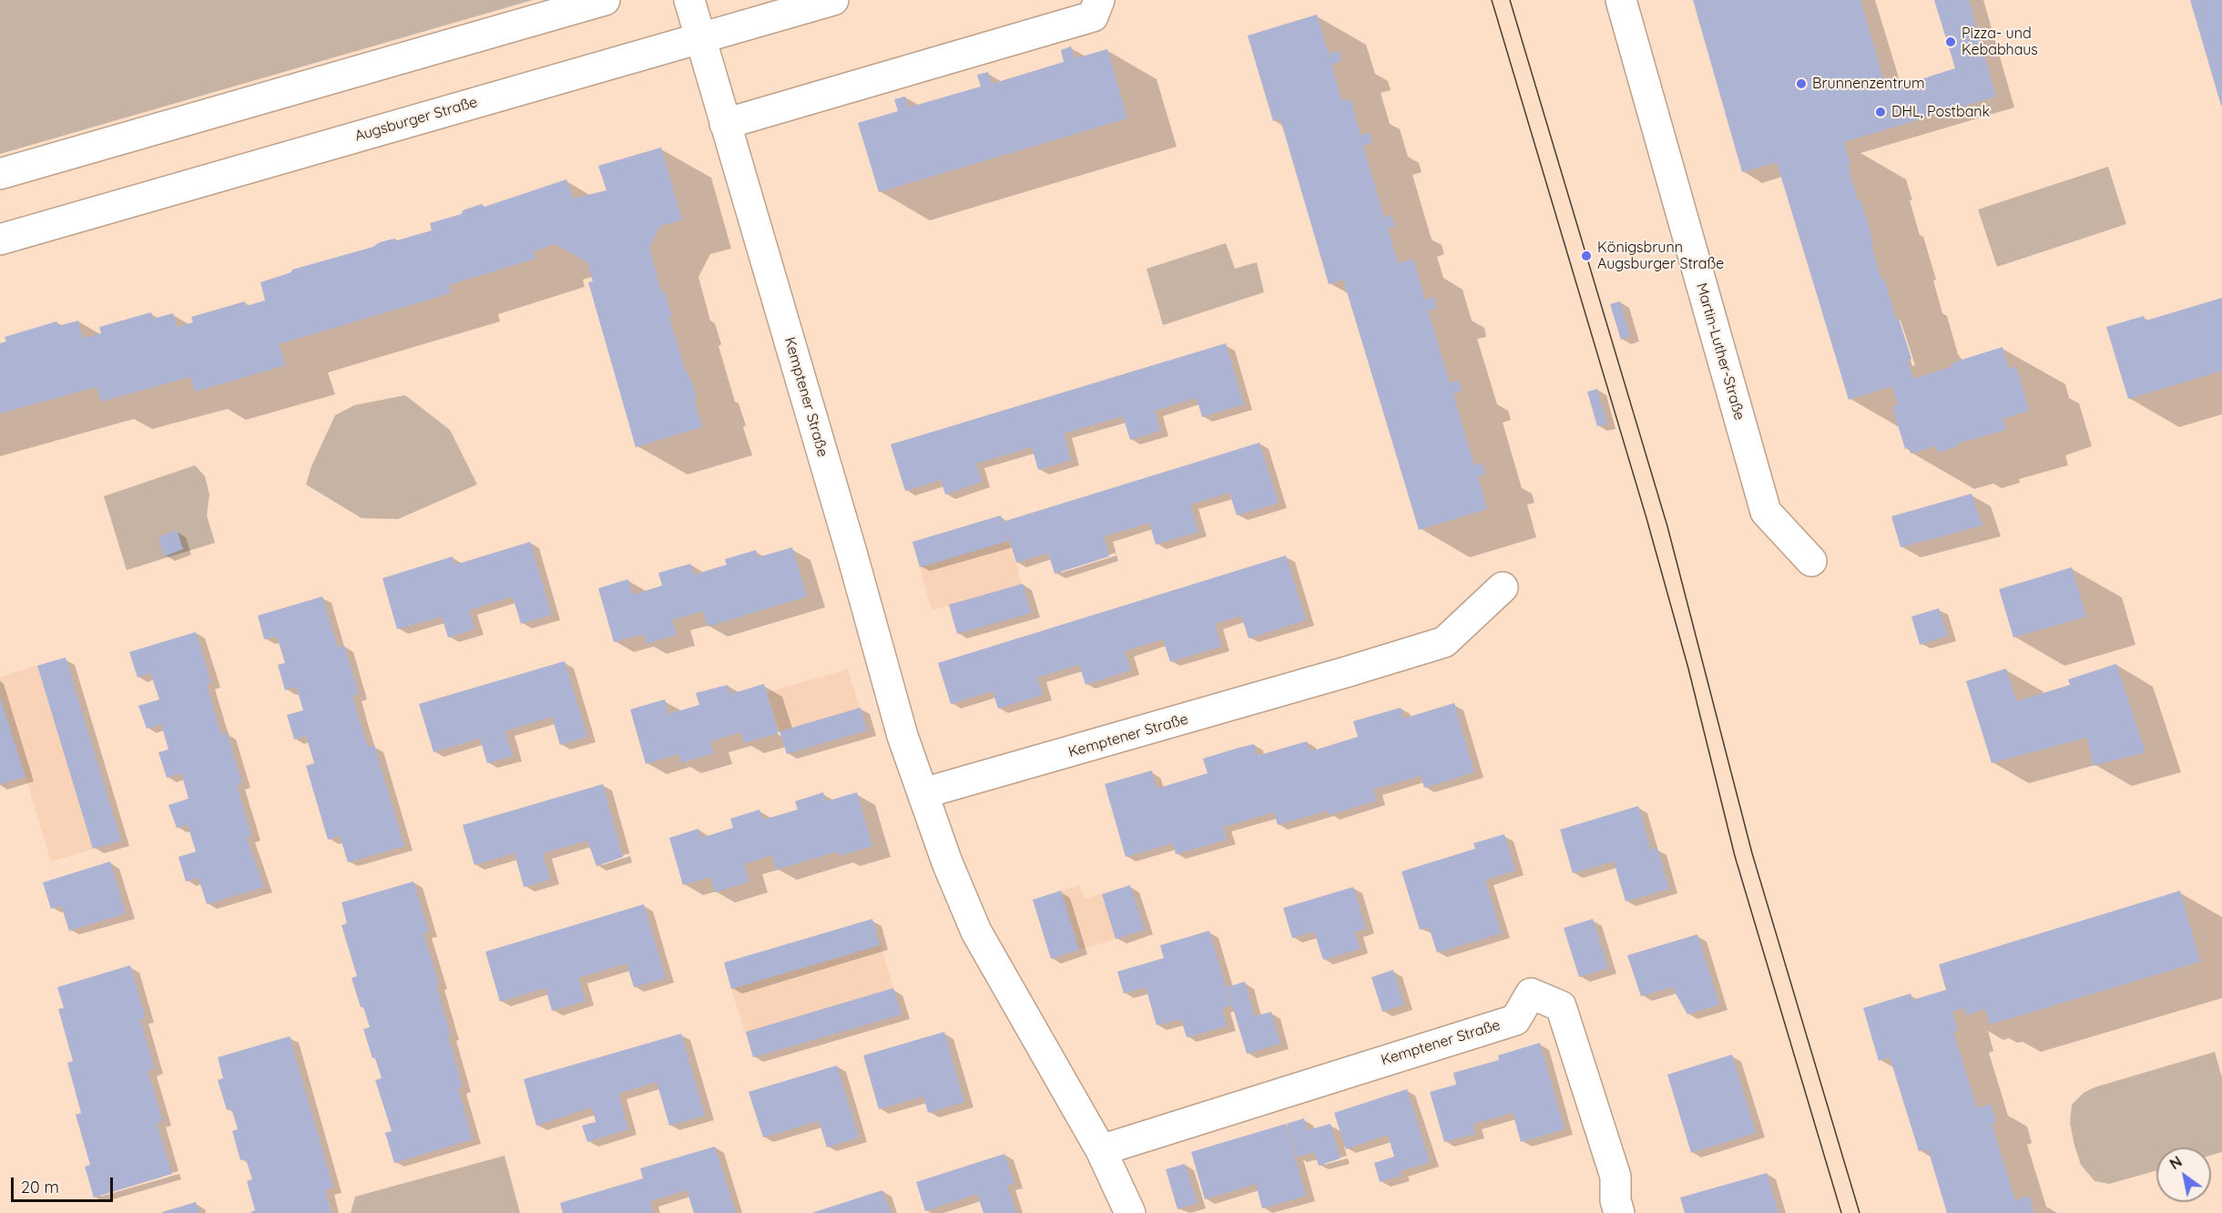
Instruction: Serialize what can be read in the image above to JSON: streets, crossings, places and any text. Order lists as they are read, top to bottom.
{
  "streets": {
    "street": ["Augsburger Straße", "Martin-Luther-Straße", "Kemptener Straße"]
  },
  "crossings": [
    ["Augsburger Straße", "Kemptener Straße"]
  ],
  "places": [
    "Pizza- und Kebabhaus",
    "Brunnenzentrum",
    "DHL, Postbank",
    "Königsbrunn Augsburger Straße"
  ],
  "scale_bar": "20 m",
  "north": "top left"
}
